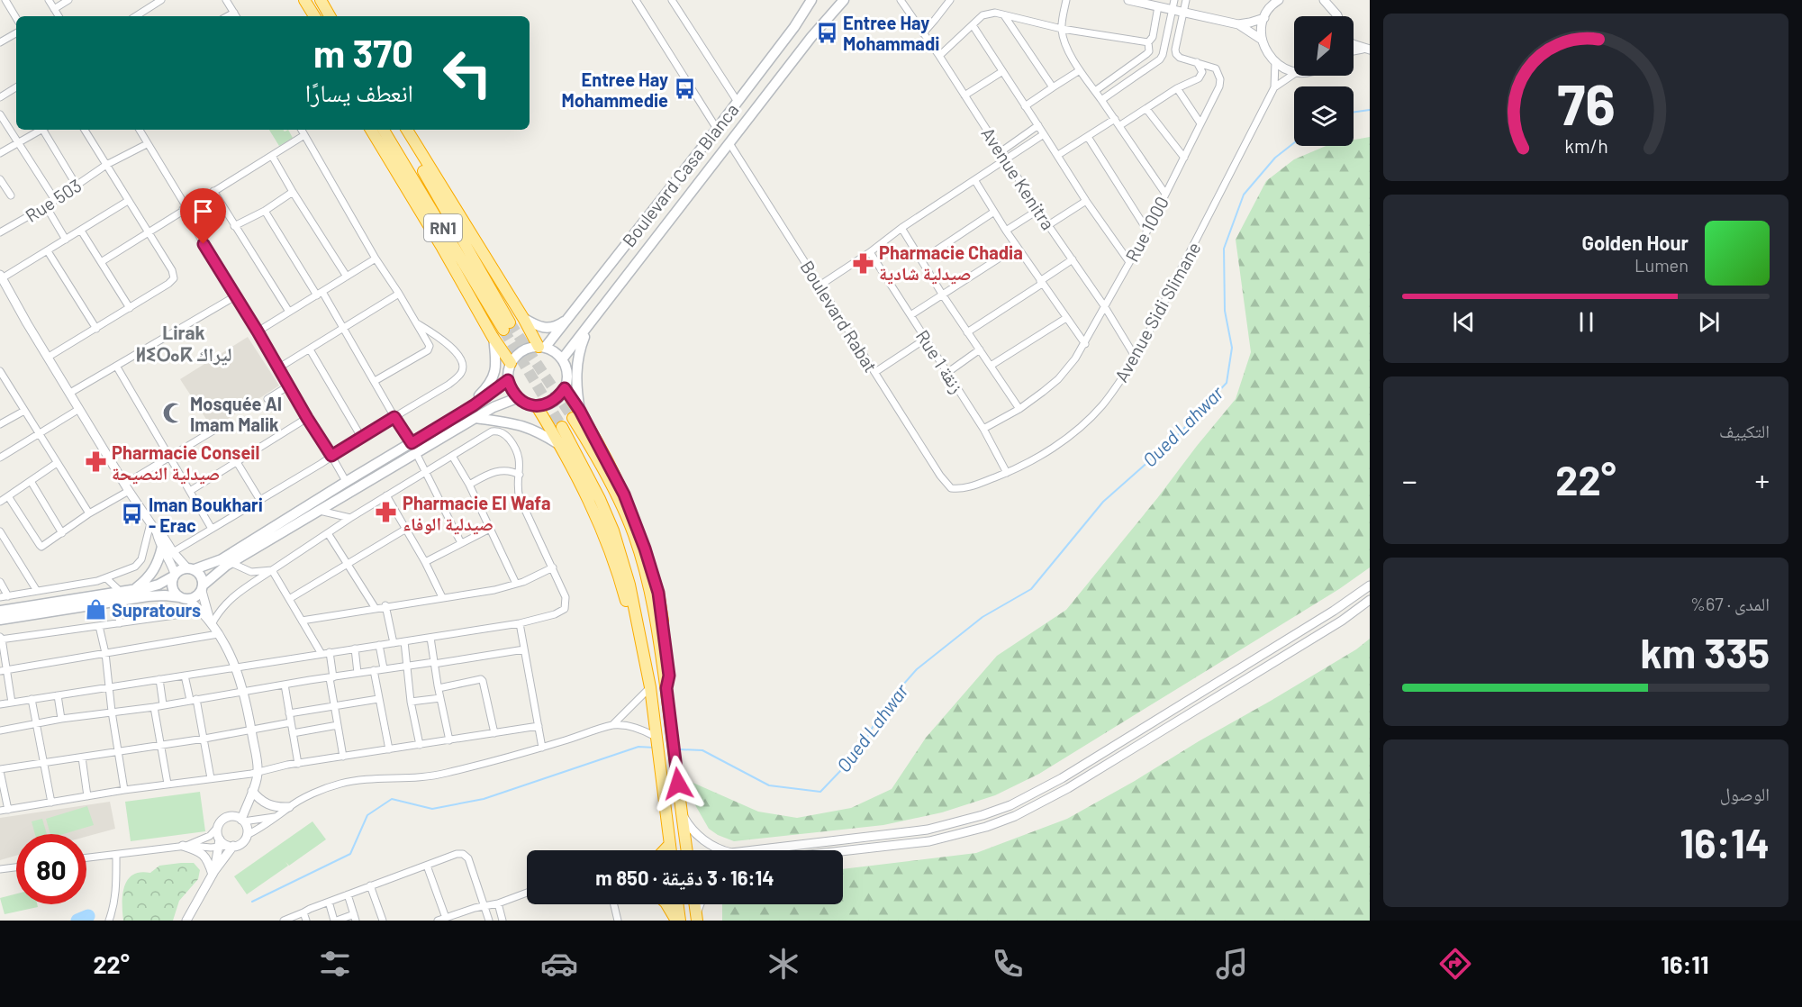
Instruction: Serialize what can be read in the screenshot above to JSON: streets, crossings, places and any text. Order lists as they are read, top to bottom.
{
  "streets": {
    "highway": ["RN1"],
    "main road": ["Boulevard Casa Blanca"],
    "street": [
      "Avenue Kenitra",
      "Rue 503",
      "Rue 1000",
      "Avenue Sidi Slimane",
      "Boulevard Rabat",
      "Rue 1 زنقة"
    ]
  },
  "crossings": [
    ["Boulevard Casa Blanca", "Boulevard Rabat"],
    ["Avenue Kenitra", "Rue 1000"],
    ["Avenue Kenitra", "Avenue Sidi Slimane"],
    ["Rue 1000", "Rue 1 زنقة"],
    ["Avenue Sidi Slimane", "Boulevard Rabat"],
    ["Avenue Sidi Slimane", "Rue 1 زنقة"]
  ],
  "districts": ["Lirak ⵍⵉⵔⴰⴽ ليراك"],
  "water": ["Oued Lahwar"],
  "places": {
    "bus stop": ["Entree Hay Mohammadi", "Entree Hay Mohammedie", "Iman Boukhari - Erac"],
    "pharmacy": ["Pharmacie Chadia صيدلية شادية", "Pharmacie Conseil صيدلية النصيحة", "Pharmacie El Wafa صيدلية الوفاء"],
    "mosque": ["Mosquée Al Imam Malik"],
    "shop": ["Supratours"]
  },
  "north": "top right",
  "page": {
    "turn": ["370 m", "انعطف يسارًا"],
    "song": ["Golden Hour", "Lumen"],
    "tile": [
      "التكييف",
      ["المدى · 67%", "335 km"],
      ["الوصول", "16:14"]
    ],
    "heat": ["−", "22°", "+"],
    "limit": "80",
    "trip": "16:14 · 3 دقيقة · 850 m",
    "tabs": ["16:11", "22°"],
    "gauge": ["76", "km/h"]
  }
}
